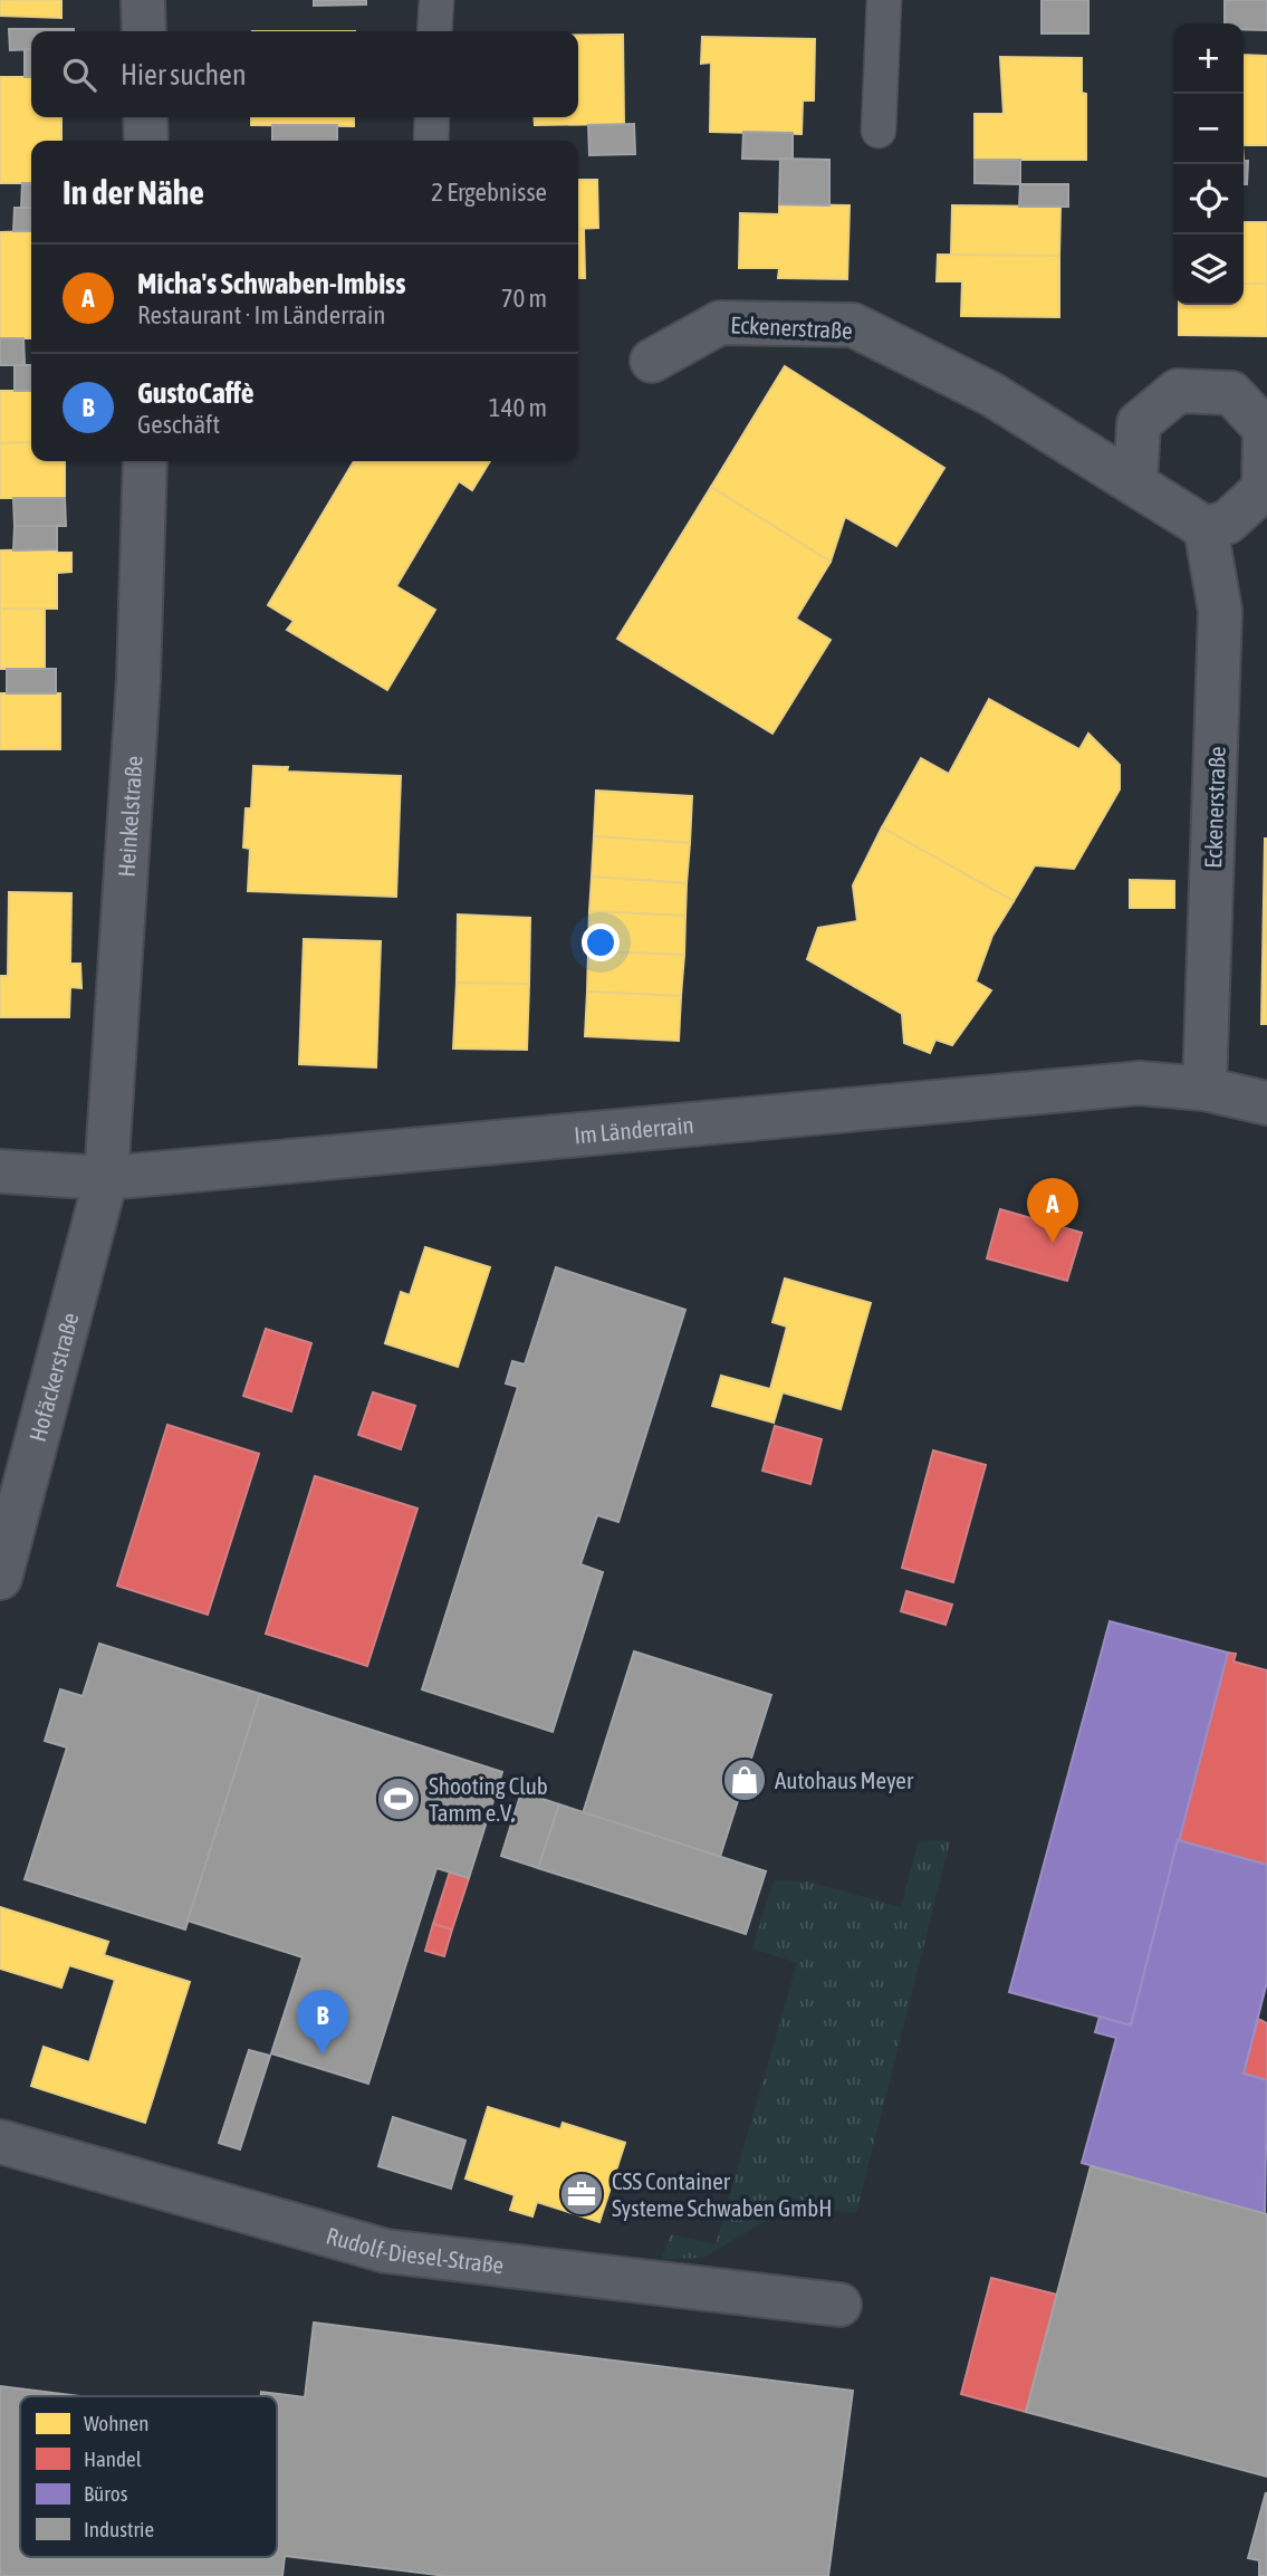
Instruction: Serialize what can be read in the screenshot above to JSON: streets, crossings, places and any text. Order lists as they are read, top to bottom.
{
  "streets": {
    "street": [
      "Eckenerstraße",
      "Heinkelstraße",
      "Im Länderrain",
      "Hofäckerstraße",
      "Rudolf-Diesel-Straße"
    ]
  },
  "crossings": [
    ["Eckenerstraße", "Im Länderrain"],
    ["Heinkelstraße", "Im Länderrain"],
    ["Heinkelstraße", "Hofäckerstraße"],
    ["Im Länderrain", "Hofäckerstraße"]
  ],
  "places": {
    "shop": ["Autohaus Meyer"],
    "sports": ["Shooting Club Tamm e.V."],
    "office": ["CSS Container Systeme Schwaben GmbH"]
  },
  "legend": [
    "Wohnen",
    "Handel",
    "Büros",
    "Industrie"
  ],
  "page": {
    "map_buttons": ["+", "−"],
    "search": "Hier suchen",
    "heading": ["In der Nähe", "2 Ergebnisse"],
    "list": [
      {
        "mark": "A",
        "name": "Micha's Schwaben-Imbiss",
        "note": "Restaurant · Im Länderrain",
        "value": "70 m"
      },
      {
        "mark": "B",
        "name": "GustoCaffè",
        "note": "Geschäft",
        "value": "140 m"
      }
    ],
    "pins": ["A", "B"]
  }
}
